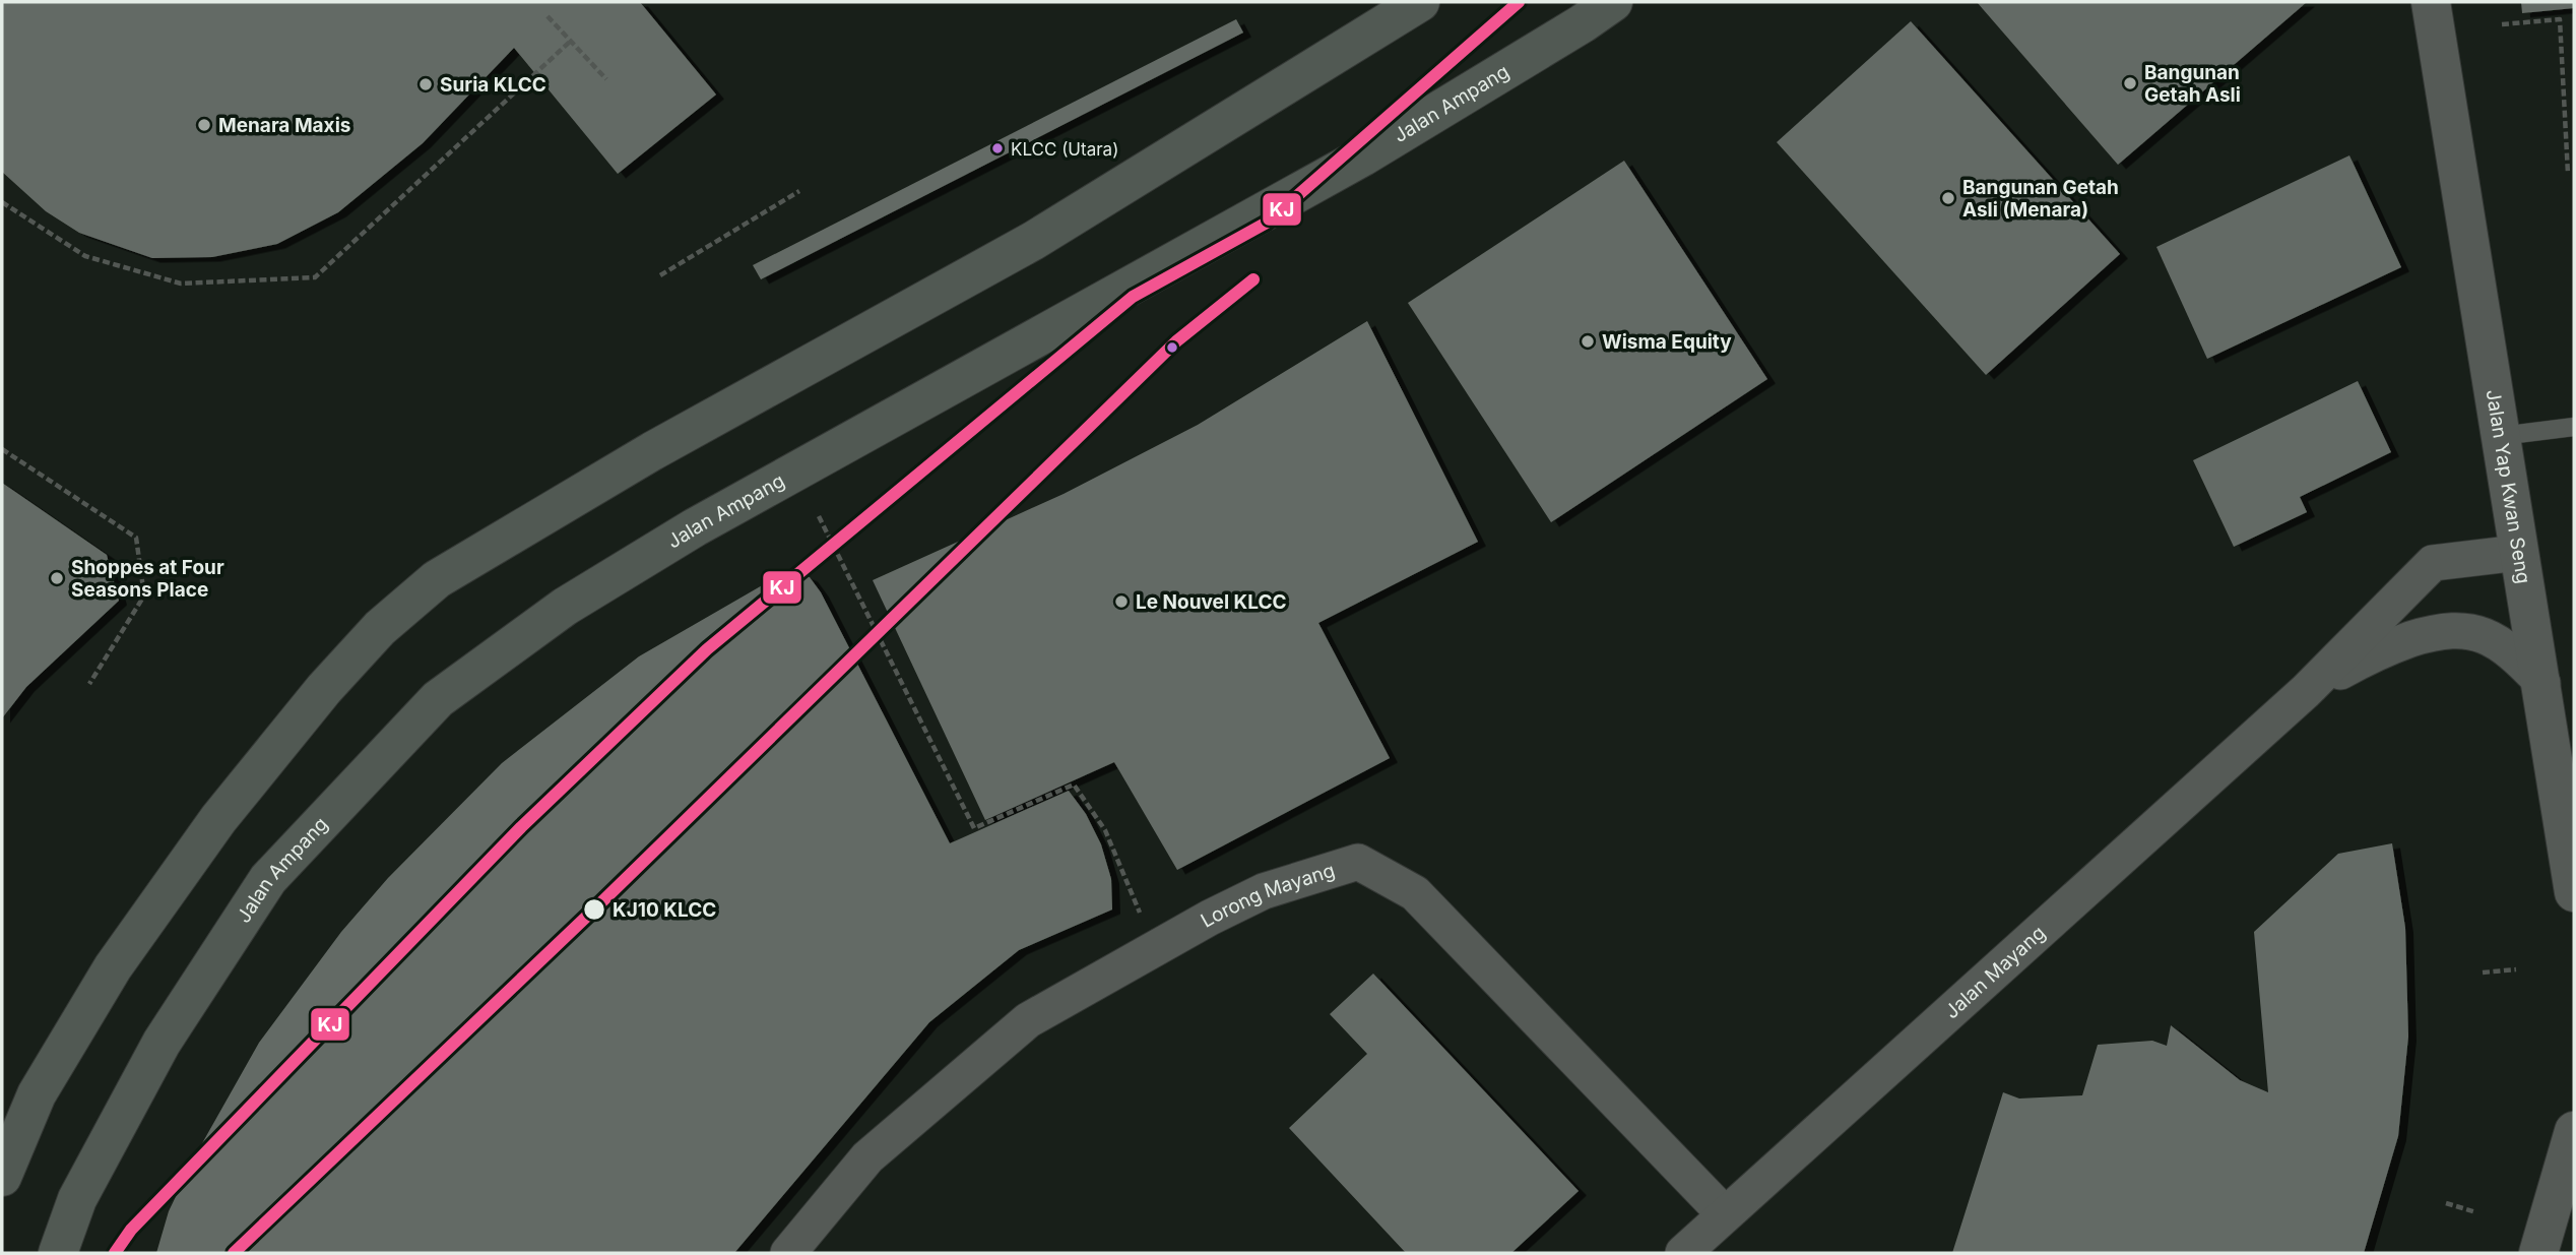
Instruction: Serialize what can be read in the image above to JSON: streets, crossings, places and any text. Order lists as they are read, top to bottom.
{
  "streets": {
    "main road": ["Jalan Ampang"],
    "street": ["Jalan Yap Kwan Seng", "Lorong Mayang", "Jalan Mayang"]
  },
  "crossings": [
    ["Jalan Yap Kwan Seng", "Jalan Mayang"],
    ["Lorong Mayang", "Jalan Mayang"]
  ],
  "places": [
    "Bangunan Getah Asli",
    "Suria KLCC",
    "Menara Maxis",
    "KLCC (Utara)",
    "Bangunan Getah Asli (Menara)",
    "Wisma Equity",
    "Shoppes at Four Seasons Place",
    "Le Nouvel KLCC",
    "KJ10 KLCC"
  ],
  "lines": ["transit line KJ"]
}
